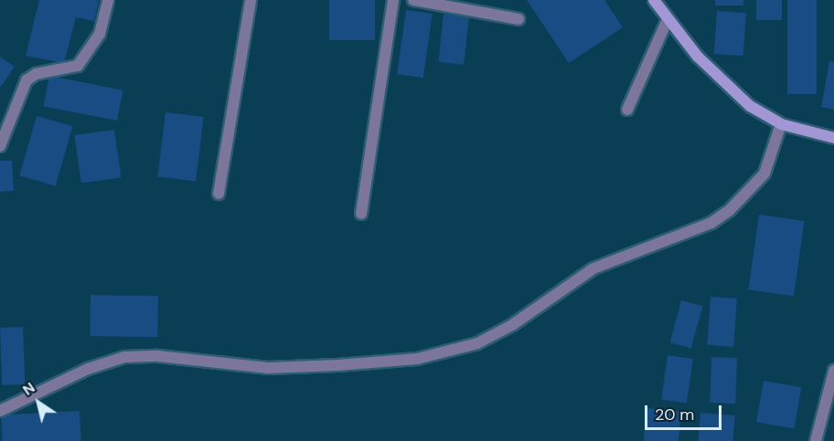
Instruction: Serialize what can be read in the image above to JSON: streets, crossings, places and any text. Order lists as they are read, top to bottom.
{
  "scale_bar": "20 m",
  "north": "top left"
}
